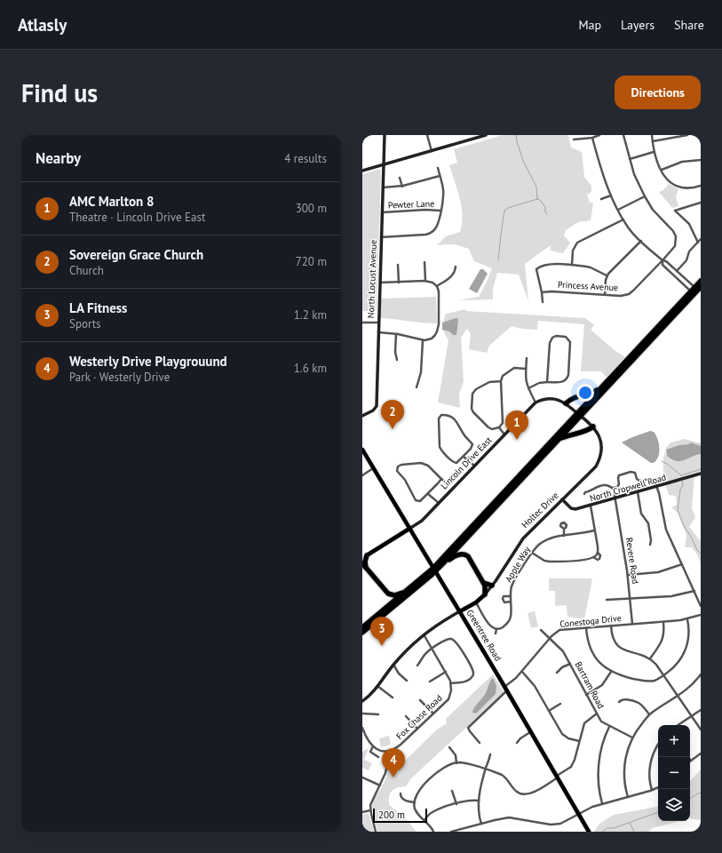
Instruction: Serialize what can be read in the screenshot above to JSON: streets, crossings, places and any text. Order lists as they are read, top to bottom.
{
  "streets": {
    "main road": ["Lincoln Drive East", "Holtec Drive", "Greentree Road"],
    "street": [
      "Pewter Lane",
      "North Locust Avenue",
      "Princess Avenue",
      "North Cropwell Road",
      "Revere Road",
      "Apple Way",
      "Conestoga Drive",
      "Bartram Road",
      "Fox Chase Road"
    ]
  },
  "crossings": [
    ["Pewter Lane", "North Locust Avenue"],
    ["Lincoln Drive East", "Greentree Road"],
    ["North Cropwell Road", "Holtec Drive"],
    ["North Cropwell Road", "Revere Road"],
    ["Holtec Drive", "Greentree Road"],
    ["Revere Road", "Conestoga Drive"],
    ["Conestoga Drive", "Greentree Road"],
    ["Conestoga Drive", "Bartram Road"]
  ],
  "scale_bar": "200 m",
  "page": {
    "header": "Atlasly",
    "nav": ["Map", "Layers", "Share"],
    "buttons": "Directions",
    "title": "Find us",
    "heading": ["Nearby", "4 results"],
    "list": [
      {
        "mark": "1",
        "name": "AMC Marlton 8",
        "note": "Theatre · Lincoln Drive East",
        "value": "300 m"
      },
      {
        "mark": "2",
        "name": "Sovereign Grace Church",
        "note": "Church",
        "value": "720 m"
      },
      {
        "mark": "3",
        "name": "LA Fitness",
        "note": "Sports",
        "value": "1.2 km"
      },
      {
        "mark": "4",
        "name": "Westerly Drive Playgrouund",
        "note": "Park · Westerly Drive",
        "value": "1.6 km"
      }
    ],
    "pins": [
      "2",
      "1",
      "3",
      "4"
    ],
    "map_buttons": ["+", "−"],
    "scale": "200 m"
  }
}
